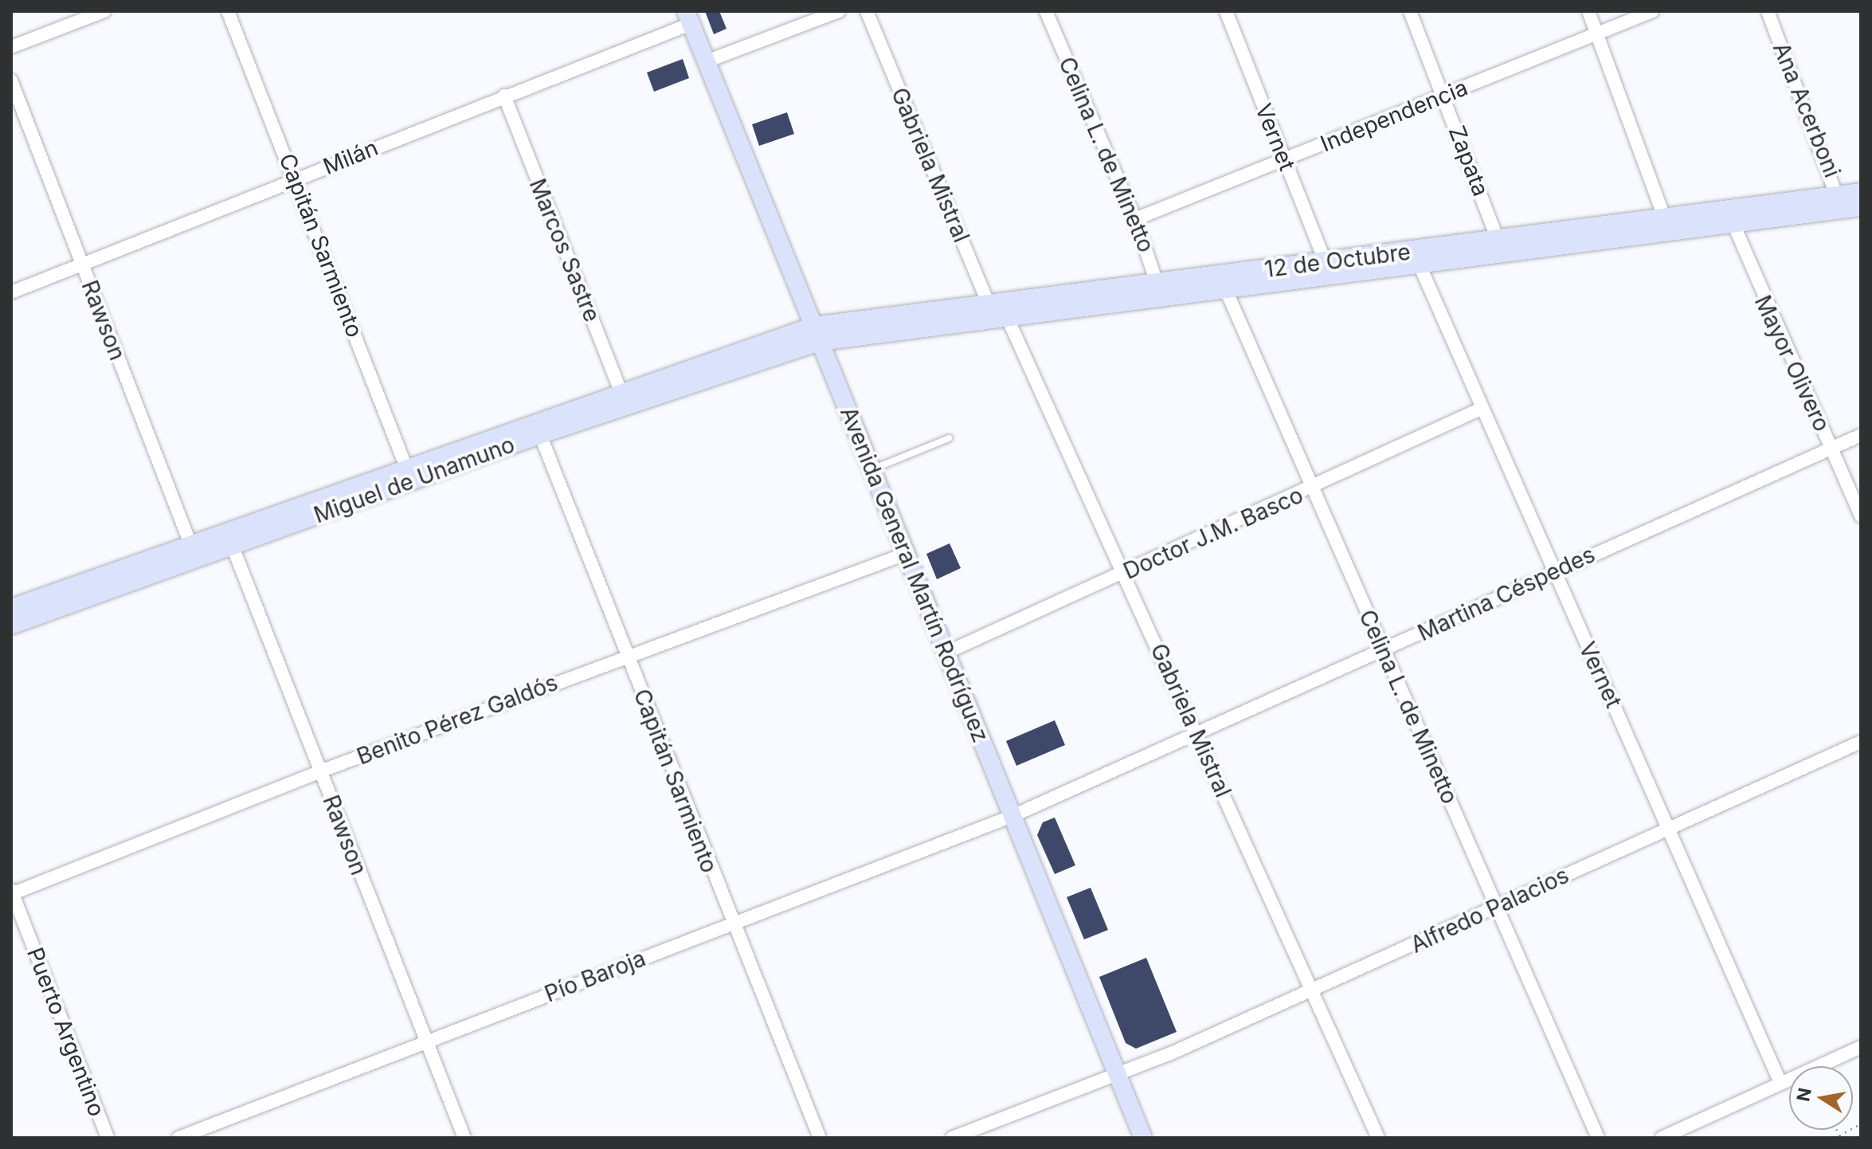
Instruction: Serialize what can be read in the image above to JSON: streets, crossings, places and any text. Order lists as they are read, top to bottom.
{
  "streets": {
    "street": [
      "Ana Acerboni",
      "Independencia",
      "Vernet",
      "Celina L. de Minetto",
      "Milán",
      "Zapata",
      "Gabriela Mistral",
      "Capitán Sarmiento",
      "Marcos Sastre",
      "12 de Octubre",
      "Rawson",
      "Mayor Olivero",
      "Miguel de Unamuno",
      "Doctor J.M. Basco",
      "Avenida General Martín Rodríguez",
      "Martina Céspedes",
      "Benito Pérez Galdós",
      "Alfredo Palacios",
      "Pío Baroja",
      "Puerto Argentino"
    ]
  },
  "crossings": [
    ["Ana Acerboni", "12 de Octubre"],
    ["Independencia", "Vernet"],
    ["Independencia", "Celina L. de Minetto"],
    ["Independencia", "Zapata"],
    ["Vernet", "12 de Octubre"],
    ["Vernet", "Doctor J.M. Basco"],
    ["Vernet", "Martina Céspedes"],
    ["Vernet", "Alfredo Palacios"],
    ["Celina L. de Minetto", "12 de Octubre"],
    ["Celina L. de Minetto", "Doctor J.M. Basco"],
    ["Celina L. de Minetto", "Martina Céspedes"],
    ["Celina L. de Minetto", "Alfredo Palacios"],
    ["Milán", "Capitán Sarmiento"],
    ["Milán", "Marcos Sastre"],
    ["Milán", "Rawson"],
    ["Milán", "Avenida General Martín Rodríguez"],
    ["Zapata", "12 de Octubre"],
    ["Gabriela Mistral", "12 de Octubre"],
    ["Gabriela Mistral", "Doctor J.M. Basco"],
    ["Gabriela Mistral", "Martina Céspedes"],
    ["Gabriela Mistral", "Alfredo Palacios"],
    ["Capitán Sarmiento", "Miguel de Unamuno"],
    ["Capitán Sarmiento", "Benito Pérez Galdós"],
    ["Capitán Sarmiento", "Pío Baroja"],
    ["Marcos Sastre", "Miguel de Unamuno"],
    ["12 de Octubre", "Mayor Olivero"],
    ["12 de Octubre", "Miguel de Unamuno"],
    ["12 de Octubre", "Avenida General Martín Rodríguez"],
    ["Rawson", "Miguel de Unamuno"],
    ["Rawson", "Benito Pérez Galdós"],
    ["Rawson", "Pío Baroja"],
    ["Mayor Olivero", "Martina Céspedes"],
    ["Miguel de Unamuno", "Avenida General Martín Rodríguez"],
    ["Doctor J.M. Basco", "Avenida General Martín Rodríguez"],
    ["Avenida General Martín Rodríguez", "Martina Céspedes"],
    ["Avenida General Martín Rodríguez", "Benito Pérez Galdós"],
    ["Avenida General Martín Rodríguez", "Alfredo Palacios"],
    ["Avenida General Martín Rodríguez", "Pío Baroja"],
    ["Martina Céspedes", "Pío Baroja"],
    ["Benito Pérez Galdós", "Puerto Argentino"]
  ],
  "north": "left"
}
